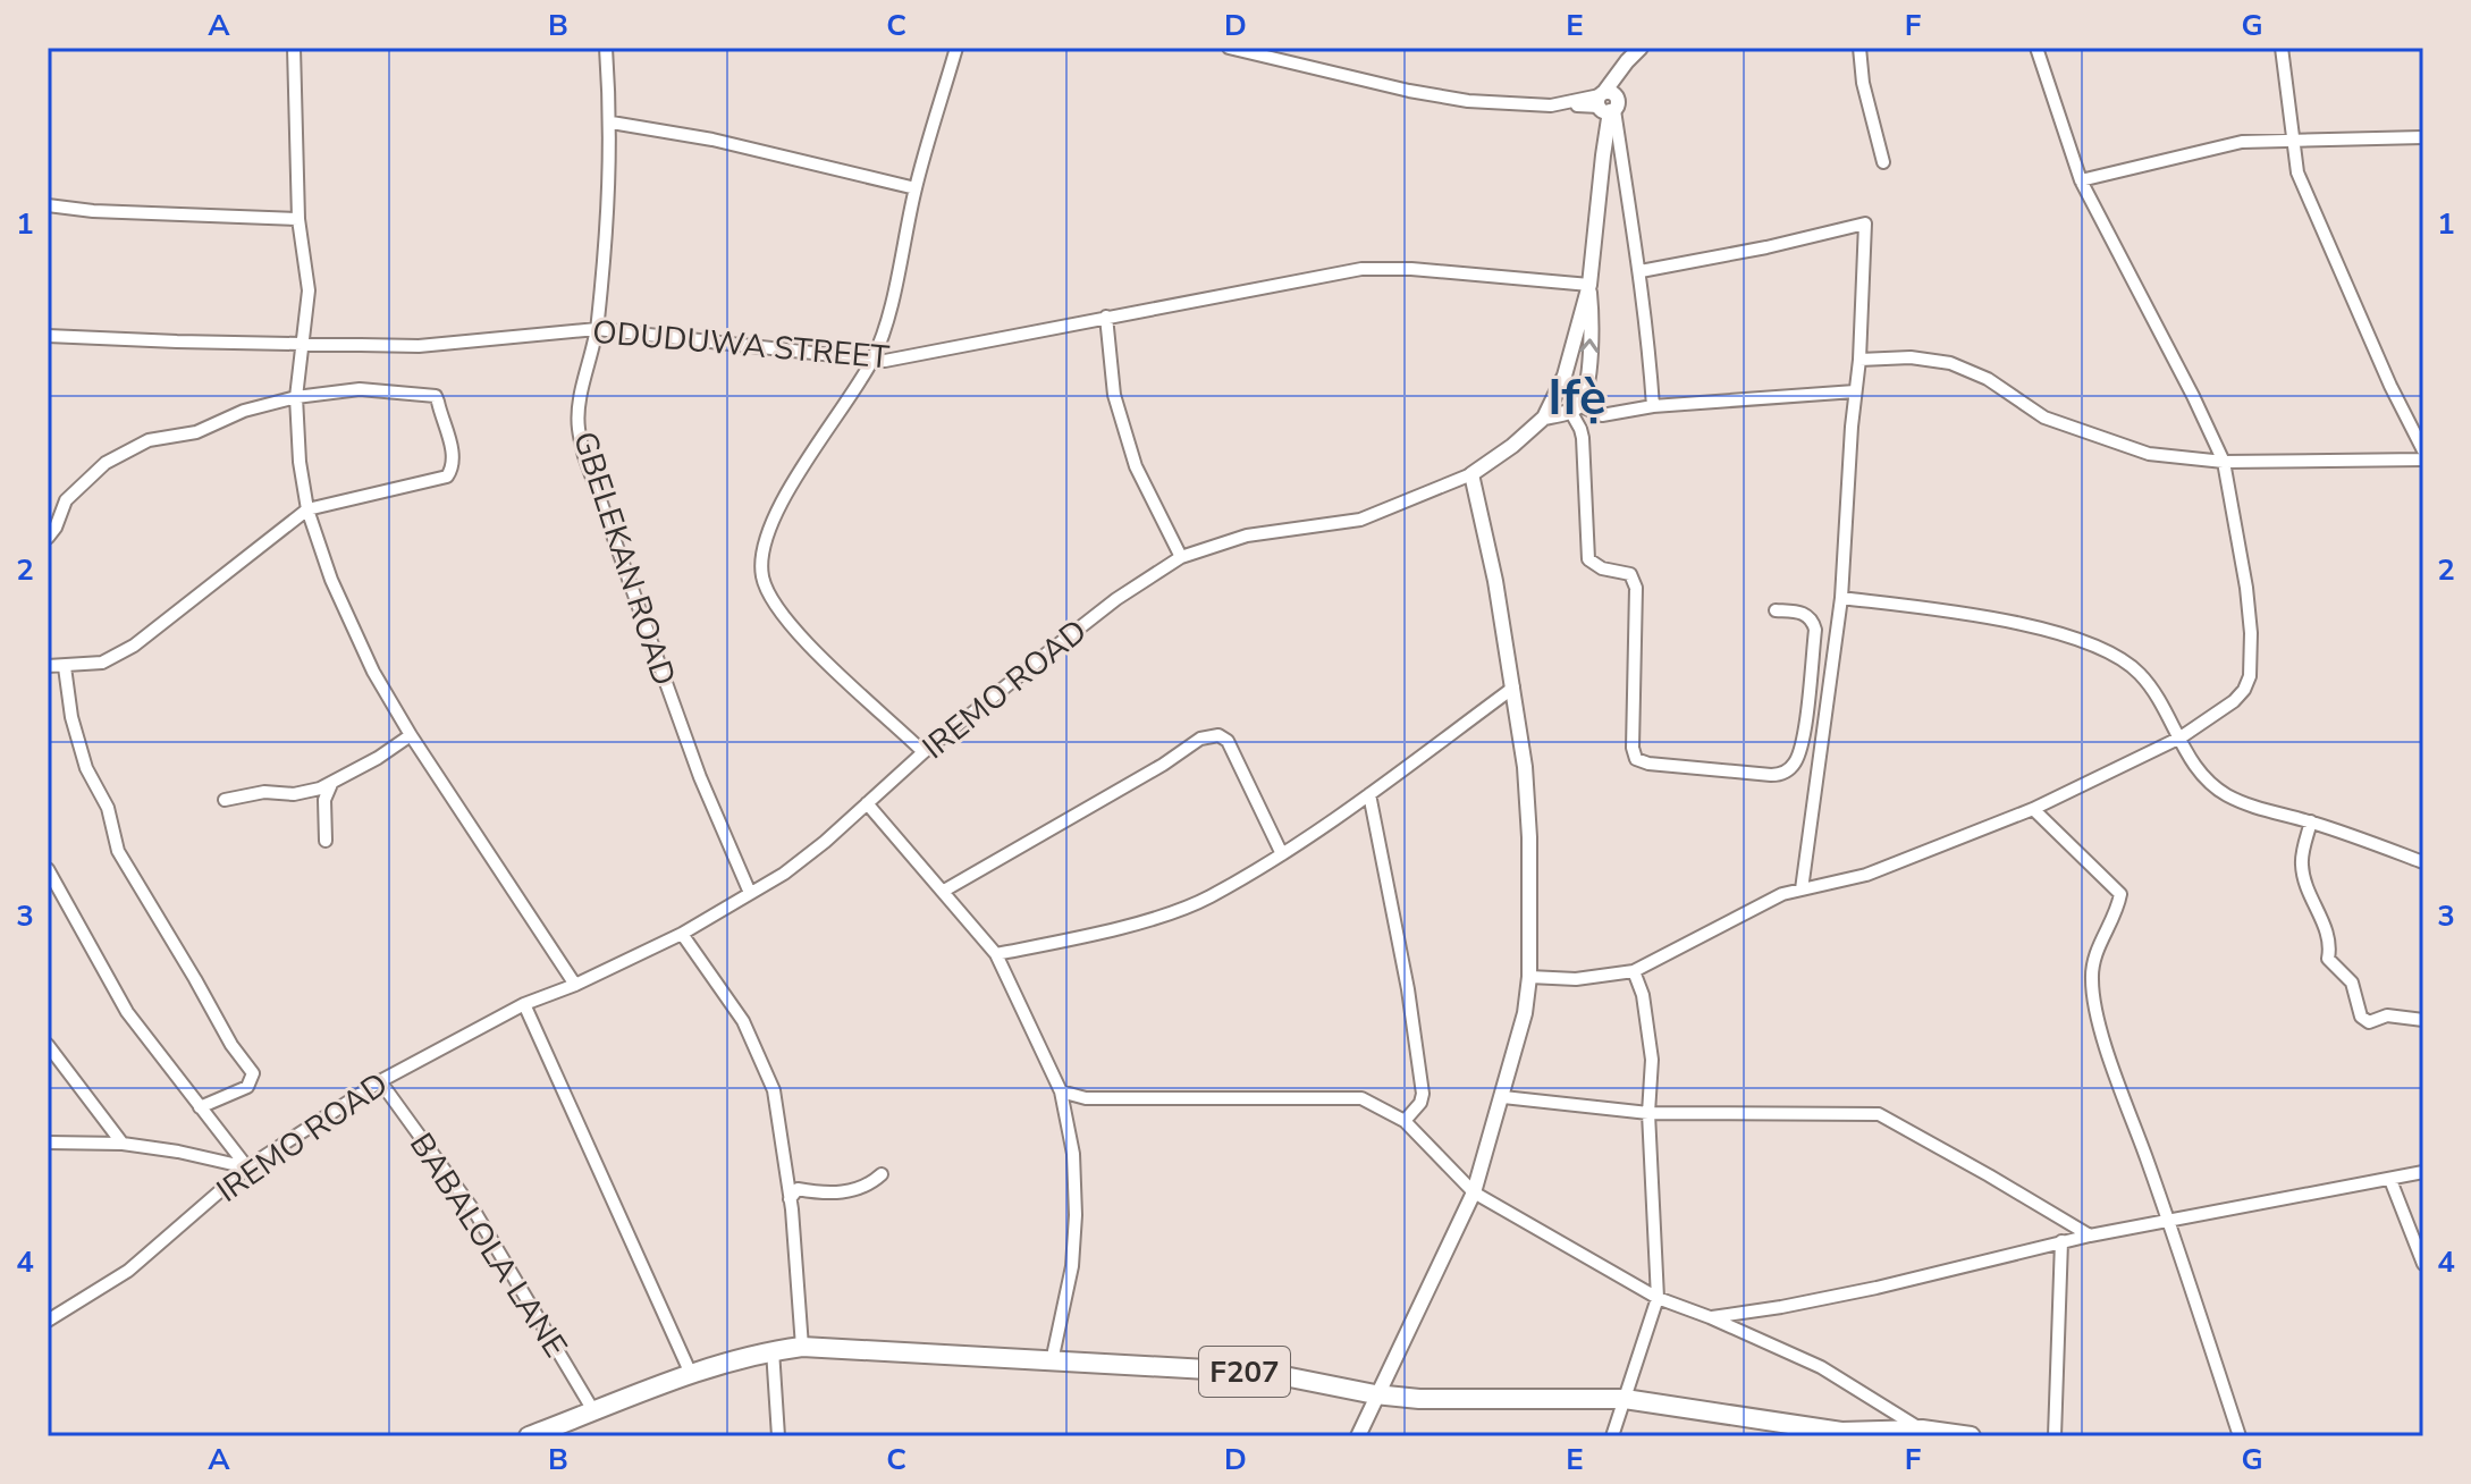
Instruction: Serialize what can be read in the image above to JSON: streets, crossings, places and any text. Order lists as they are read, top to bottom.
{
  "streets": {
    "main road": ["F207"],
    "street": [
      "ODUDUWA STREET",
      "GBELEKAN ROAD",
      "IREMO ROAD",
      "BABALOLA LANE"
    ]
  },
  "crossings": [
    ["ODUDUWA STREET", "GBELEKAN ROAD"],
    ["GBELEKAN ROAD", "IREMO ROAD"],
    ["IREMO ROAD", "BABALOLA LANE"],
    ["BABALOLA LANE", "F207"]
  ],
  "districts": ["Ifẹ̀"],
  "grid": {
    "columns": [
      "A",
      "B",
      "C",
      "D",
      "E",
      "F",
      "G"
    ],
    "rows": [
      "1",
      "2",
      "3",
      "4"
    ]
  }
}
